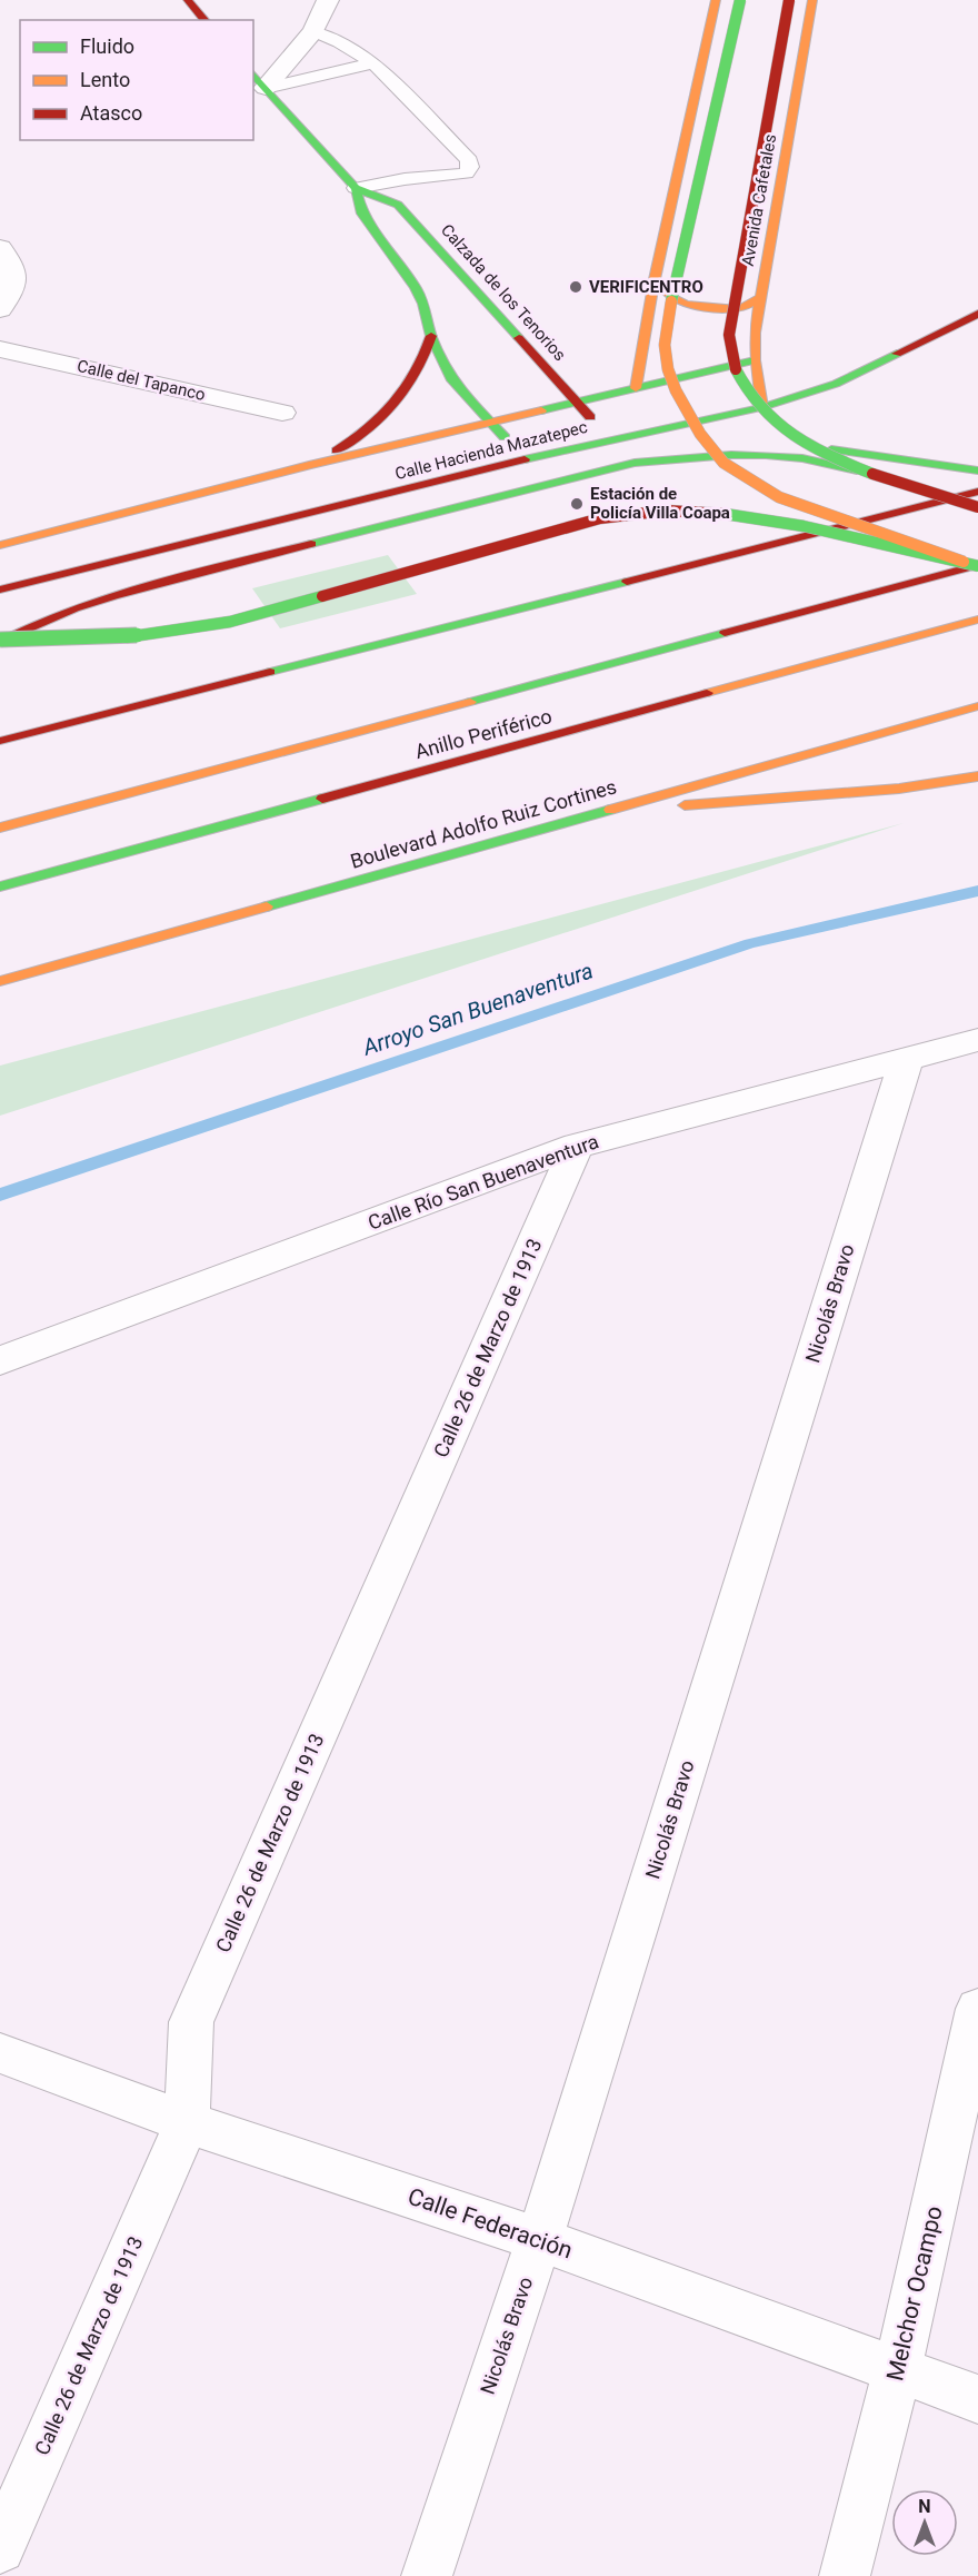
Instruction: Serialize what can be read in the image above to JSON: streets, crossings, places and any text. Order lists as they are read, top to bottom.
{
  "streets": {
    "main road": [
      "Avenida Cafetales",
      "Calzada de los Tenorios",
      "Calle Hacienda Mazatepec",
      "Anillo Periférico",
      "Boulevard Adolfo Ruiz Cortines"
    ],
    "street": [
      "Calle del Tapanco",
      "Calle Río San Buenaventura",
      "Nicolás Bravo",
      "Calle 26 de Marzo de 1913",
      "Calle Federación",
      "Melchor Ocampo"
    ]
  },
  "crossings": [
    ["Avenida Cafetales", "Calle Hacienda Mazatepec"],
    ["Calzada de los Tenorios", "Calle Hacienda Mazatepec"],
    ["Calle Río San Buenaventura", "Nicolás Bravo"],
    ["Calle Río San Buenaventura", "Calle 26 de Marzo de 1913"],
    ["Nicolás Bravo", "Calle Federación"],
    ["Calle 26 de Marzo de 1913", "Calle Federación"],
    ["Calle Federación", "Melchor Ocampo"]
  ],
  "water": ["Arroyo San Buenaventura"],
  "places": ["VERIFICENTRO", "Estación de Policía Villa Coapa"],
  "legend": ["Fluido", "Lento", "Atasco"],
  "north": "top"
}
